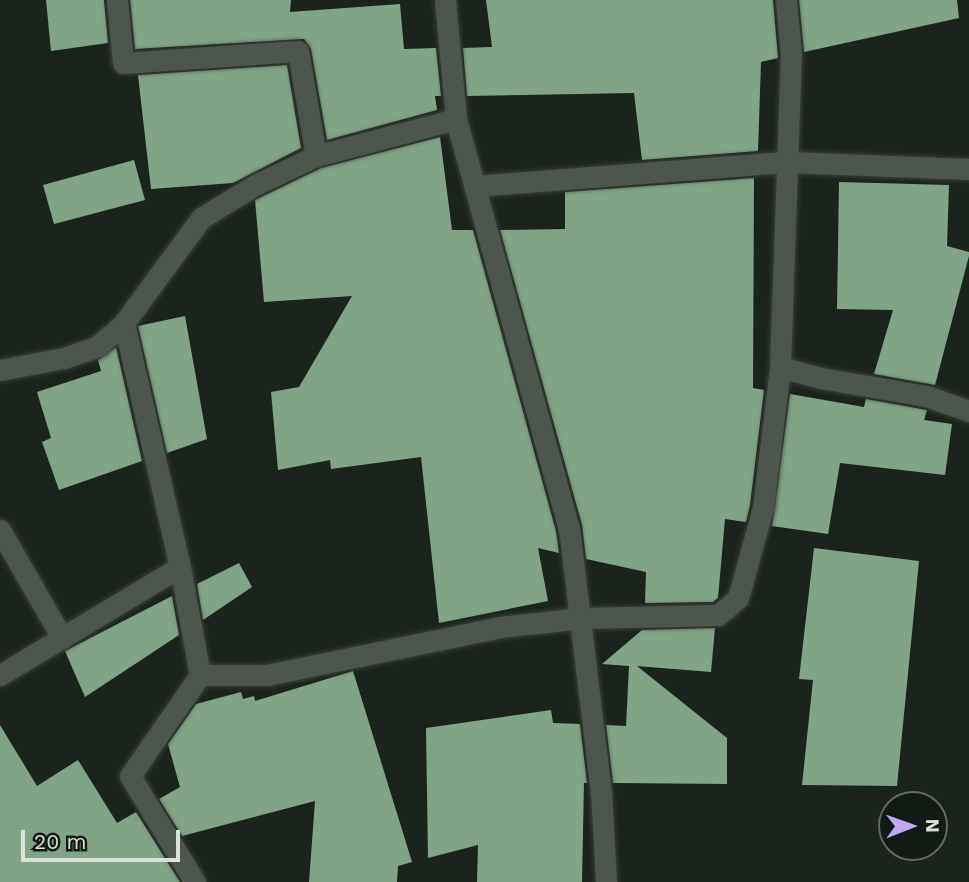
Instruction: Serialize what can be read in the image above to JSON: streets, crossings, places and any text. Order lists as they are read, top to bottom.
{
  "scale_bar": "20 m",
  "north": "right"
}
